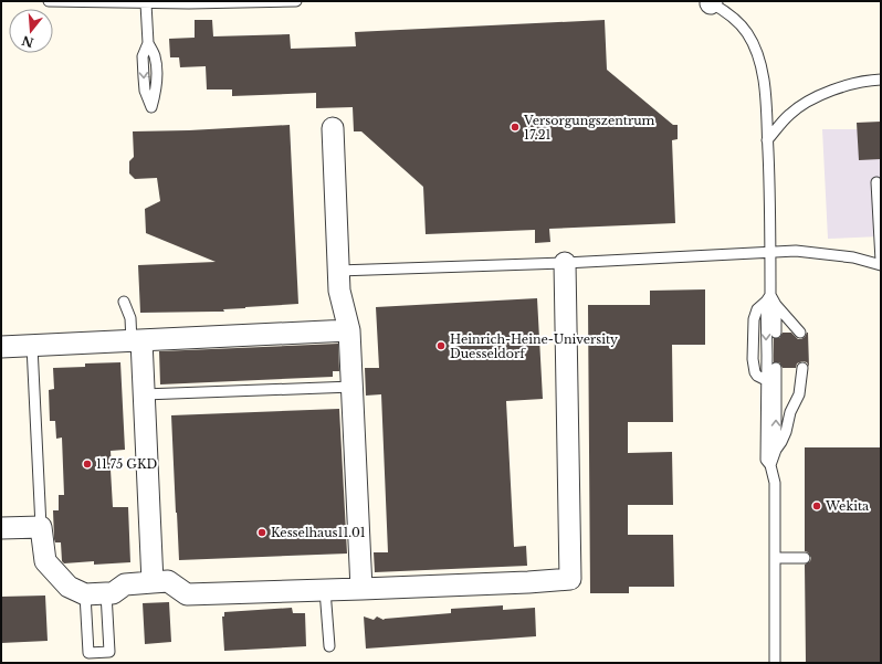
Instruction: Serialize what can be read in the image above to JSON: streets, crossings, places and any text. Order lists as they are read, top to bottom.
{
  "places": [
    "Versorgungszentrum 17.21",
    "Heinrich-Heine-University Duesseldorf",
    "11.75 GKD",
    "Wekita",
    "Kesselhaus11.01"
  ],
  "north": "bottom"
}
